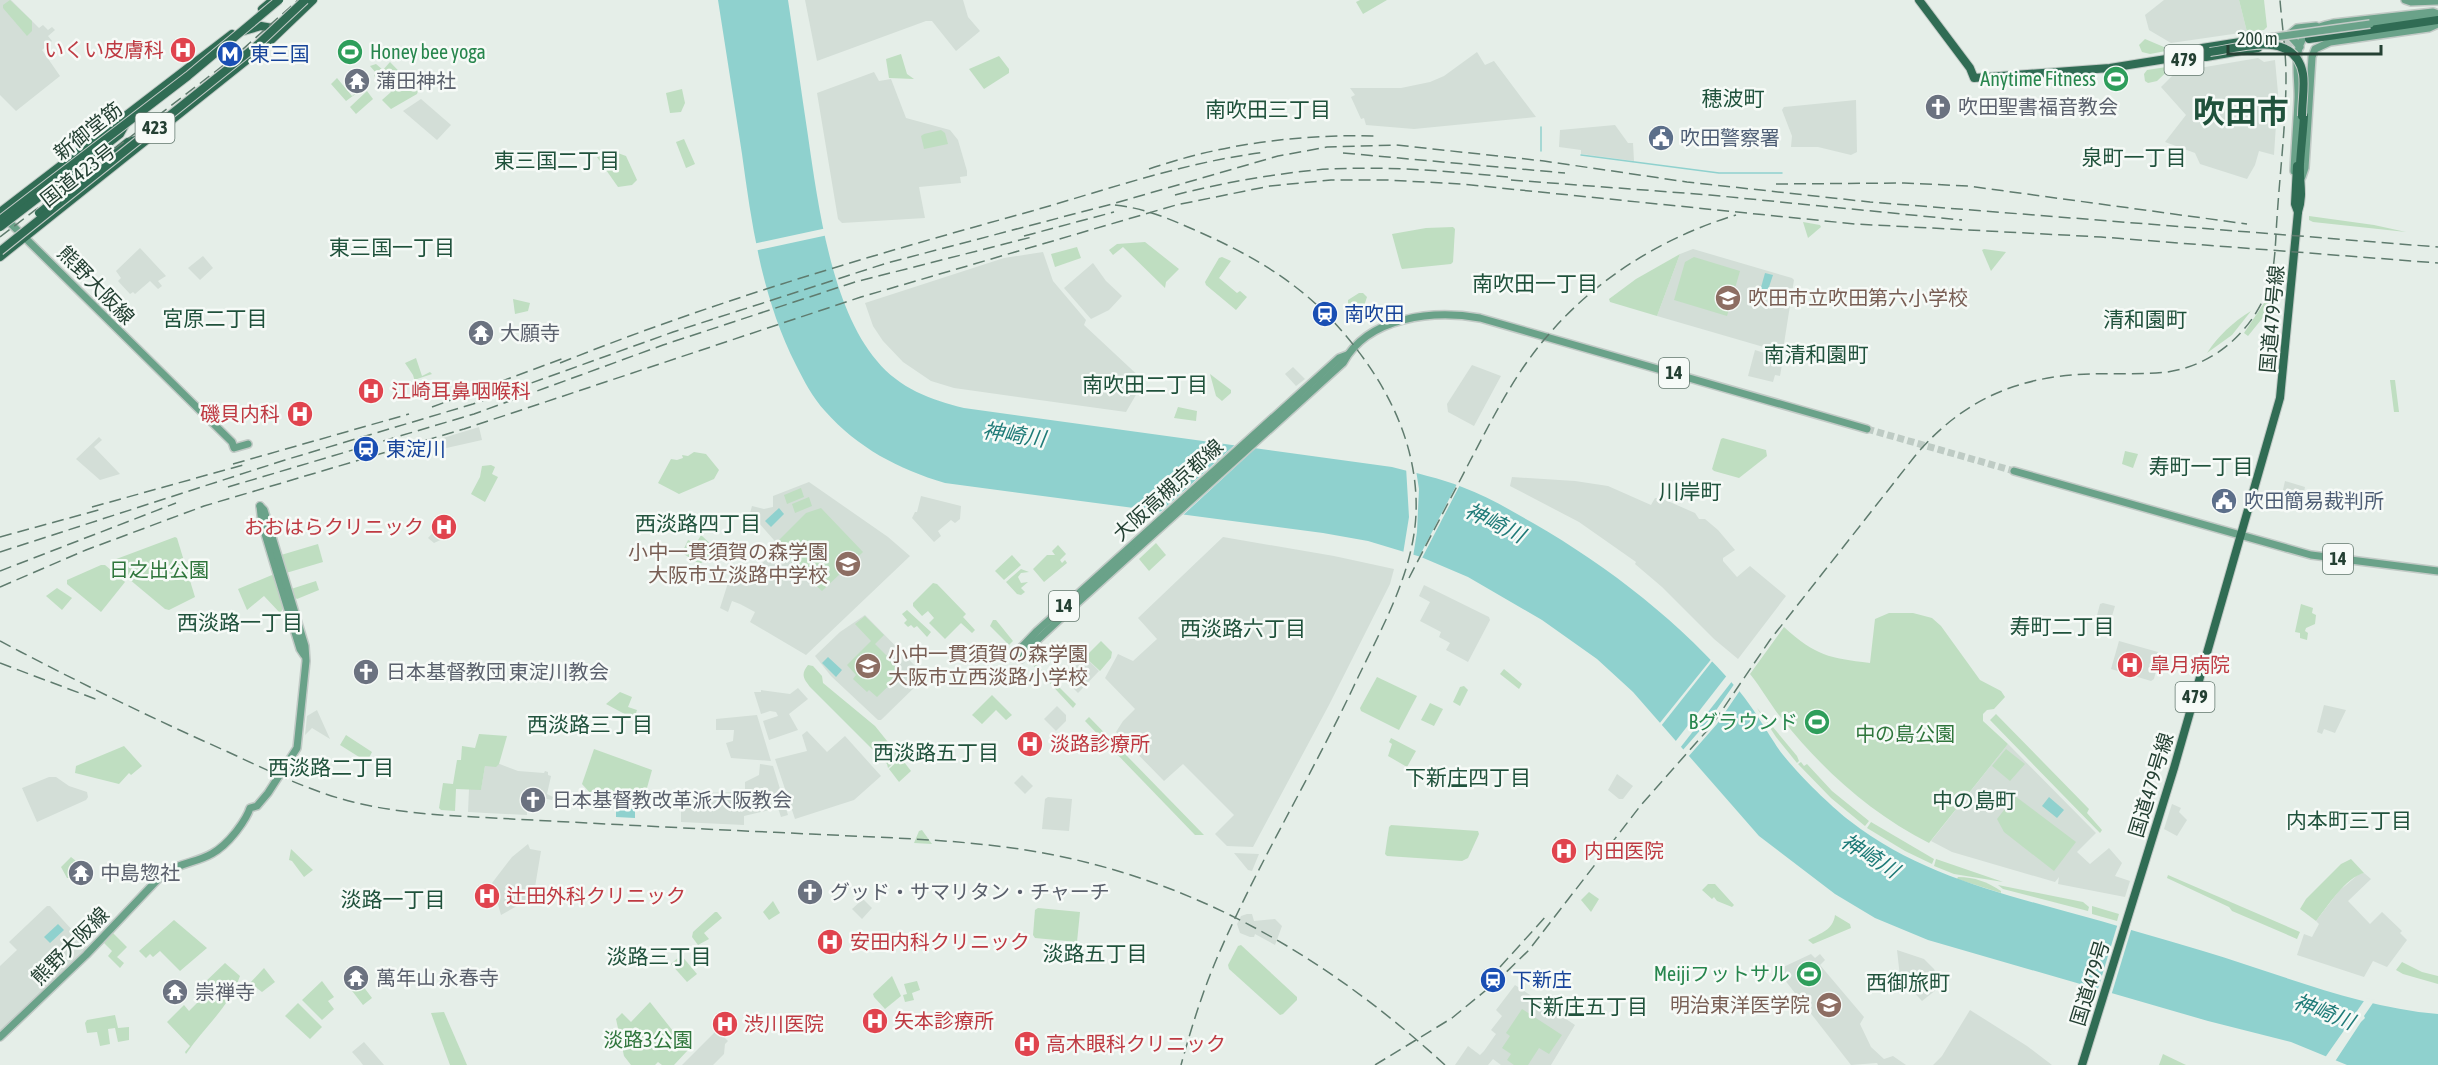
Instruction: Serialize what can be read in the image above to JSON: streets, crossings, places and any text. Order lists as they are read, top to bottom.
{
  "streets": {
    "highway": [
      "479",
      "423",
      "新御堂筋",
      "国道423号",
      "国道479号線",
      "国道479号"
    ],
    "main road": ["熊野大阪線", "14", "大阪高槻京都線"]
  },
  "crossings": [
    ["479", "国道479号線"],
    ["国道423号", "熊野大阪線"],
    ["国道479号線", "14"],
    ["国道479号線", "国道479号"]
  ],
  "districts": [
    "穂波町",
    "南吹田三丁目",
    "吹田市",
    "泉町一丁目",
    "東三国二丁目",
    "東三国一丁目",
    "南吹田一丁目",
    "宮原二丁目",
    "清和園町",
    "南清和園町",
    "南吹田二丁目",
    "寿町一丁目",
    "川岸町",
    "西淡路四丁目",
    "西淡路一丁目",
    "寿町二丁目",
    "西淡路六丁目",
    "西淡路三丁目",
    "西淡路五丁目",
    "西淡路二丁目",
    "下新庄四丁目",
    "中の島町",
    "内本町三丁目",
    "淡路一丁目",
    "淡路五丁目",
    "淡路三丁目",
    "西御旅町",
    "下新庄五丁目"
  ],
  "water": ["神崎川"],
  "parks": ["日之出公園", "中の島公園", "淡路3公園"],
  "places": {
    "hospital": [
      "いくい皮膚科",
      "江崎耳鼻咽喉科",
      "磯貝内科",
      "おおはらクリニック",
      "皐月病院",
      "淡路診療所",
      "内田医院",
      "辻田外科クリニック",
      "安田内科クリニック",
      "矢本診療所",
      "渋川医院",
      "高木眼科クリニック"
    ],
    "sports": [
      "Honey bee yoga",
      "Anytime Fitness",
      "Bグラウンド",
      "Meijiフットサル"
    ],
    "metro station": ["東三国"],
    "temple": [
      "蒲田神社",
      "大願寺",
      "中島惣社",
      "萬年山 永春寺",
      "崇禅寺"
    ],
    "church": [
      "吹田聖書福音教会",
      "日本基督教団 東淀川教会",
      "日本基督教改革派大阪教会",
      "グッド・サマリタン・チャーチ"
    ],
    "public building": ["吹田警察署", "吹田簡易裁判所"],
    "school or university": [
      "吹田市立吹田第六小学校",
      "小中一貫須賀の森学園 大阪市立淡路中学校",
      "小中一貫須賀の森学園 大阪市立西淡路小学校",
      "明治東洋医学院"
    ],
    "station": ["南吹田", "東淀川", "下新庄"]
  },
  "scale_bar": "200 m"
}
